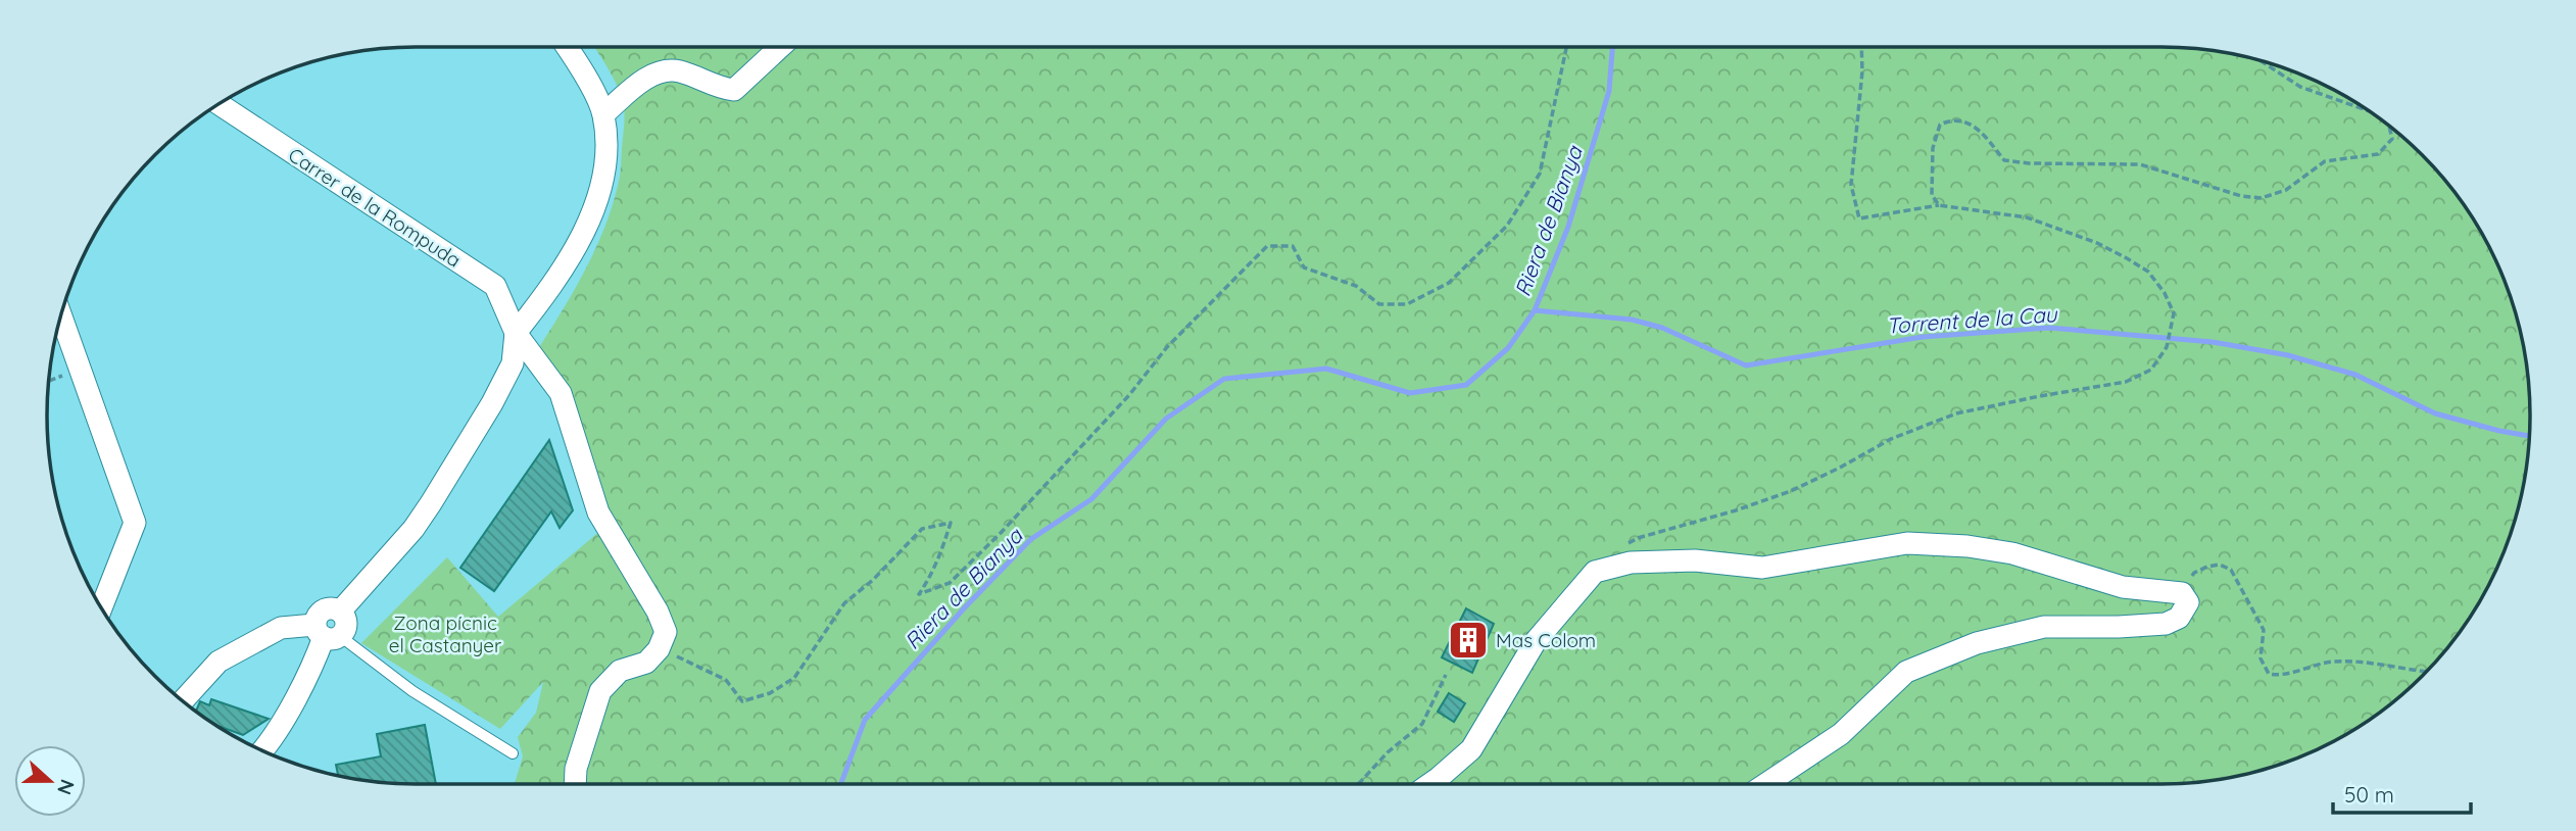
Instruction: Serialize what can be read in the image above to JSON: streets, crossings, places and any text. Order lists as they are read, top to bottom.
{
  "streets": {
    "street": ["Carrer de la Rompuda"]
  },
  "water": ["Riera de Bianya", "Torrent de la Cau"],
  "parks": ["Zona pícnic el Castanyer"],
  "places": {
    "building": ["Mas Colom"]
  },
  "scale_bar": "50 m",
  "north": "right"
}
